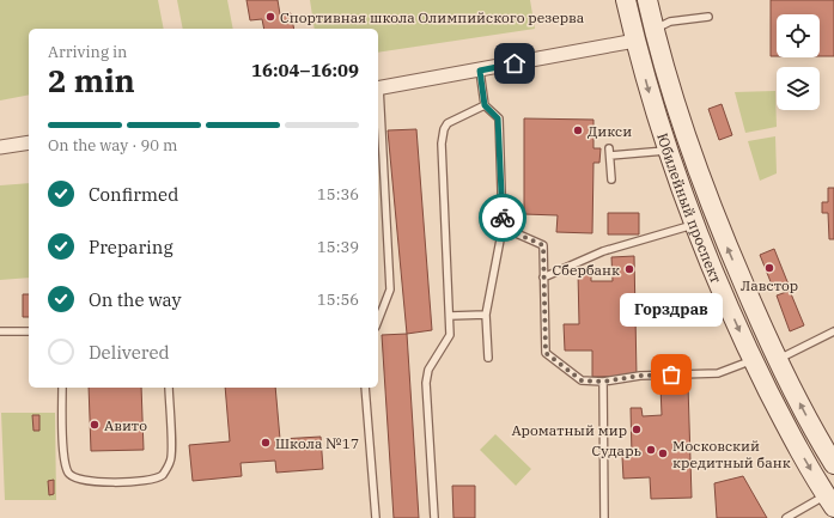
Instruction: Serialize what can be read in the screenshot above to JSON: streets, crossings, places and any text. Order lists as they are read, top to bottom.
{
  "streets": {
    "main road": ["Юбилейный проспект"]
  },
  "places": [
    "Спортивная школа Олимпийского резерва",
    "Дикси",
    "Лавстор",
    "Сбербанк",
    "Горздрав",
    "Авито",
    "Ароматный мир",
    "Школа №17",
    "Сударь",
    "Московский кредитный банк"
  ],
  "page": {
    "heading": ["2 min", "Arriving in", "16:04–16:09"],
    "bar": "On the way · 90 m",
    "list": [
      ["Confirmed", "15:36"],
      ["Preparing", "15:39"],
      ["On the way", "15:56"],
      "Delivered"
    ],
    "bubble": "Горздрав"
  }
}
